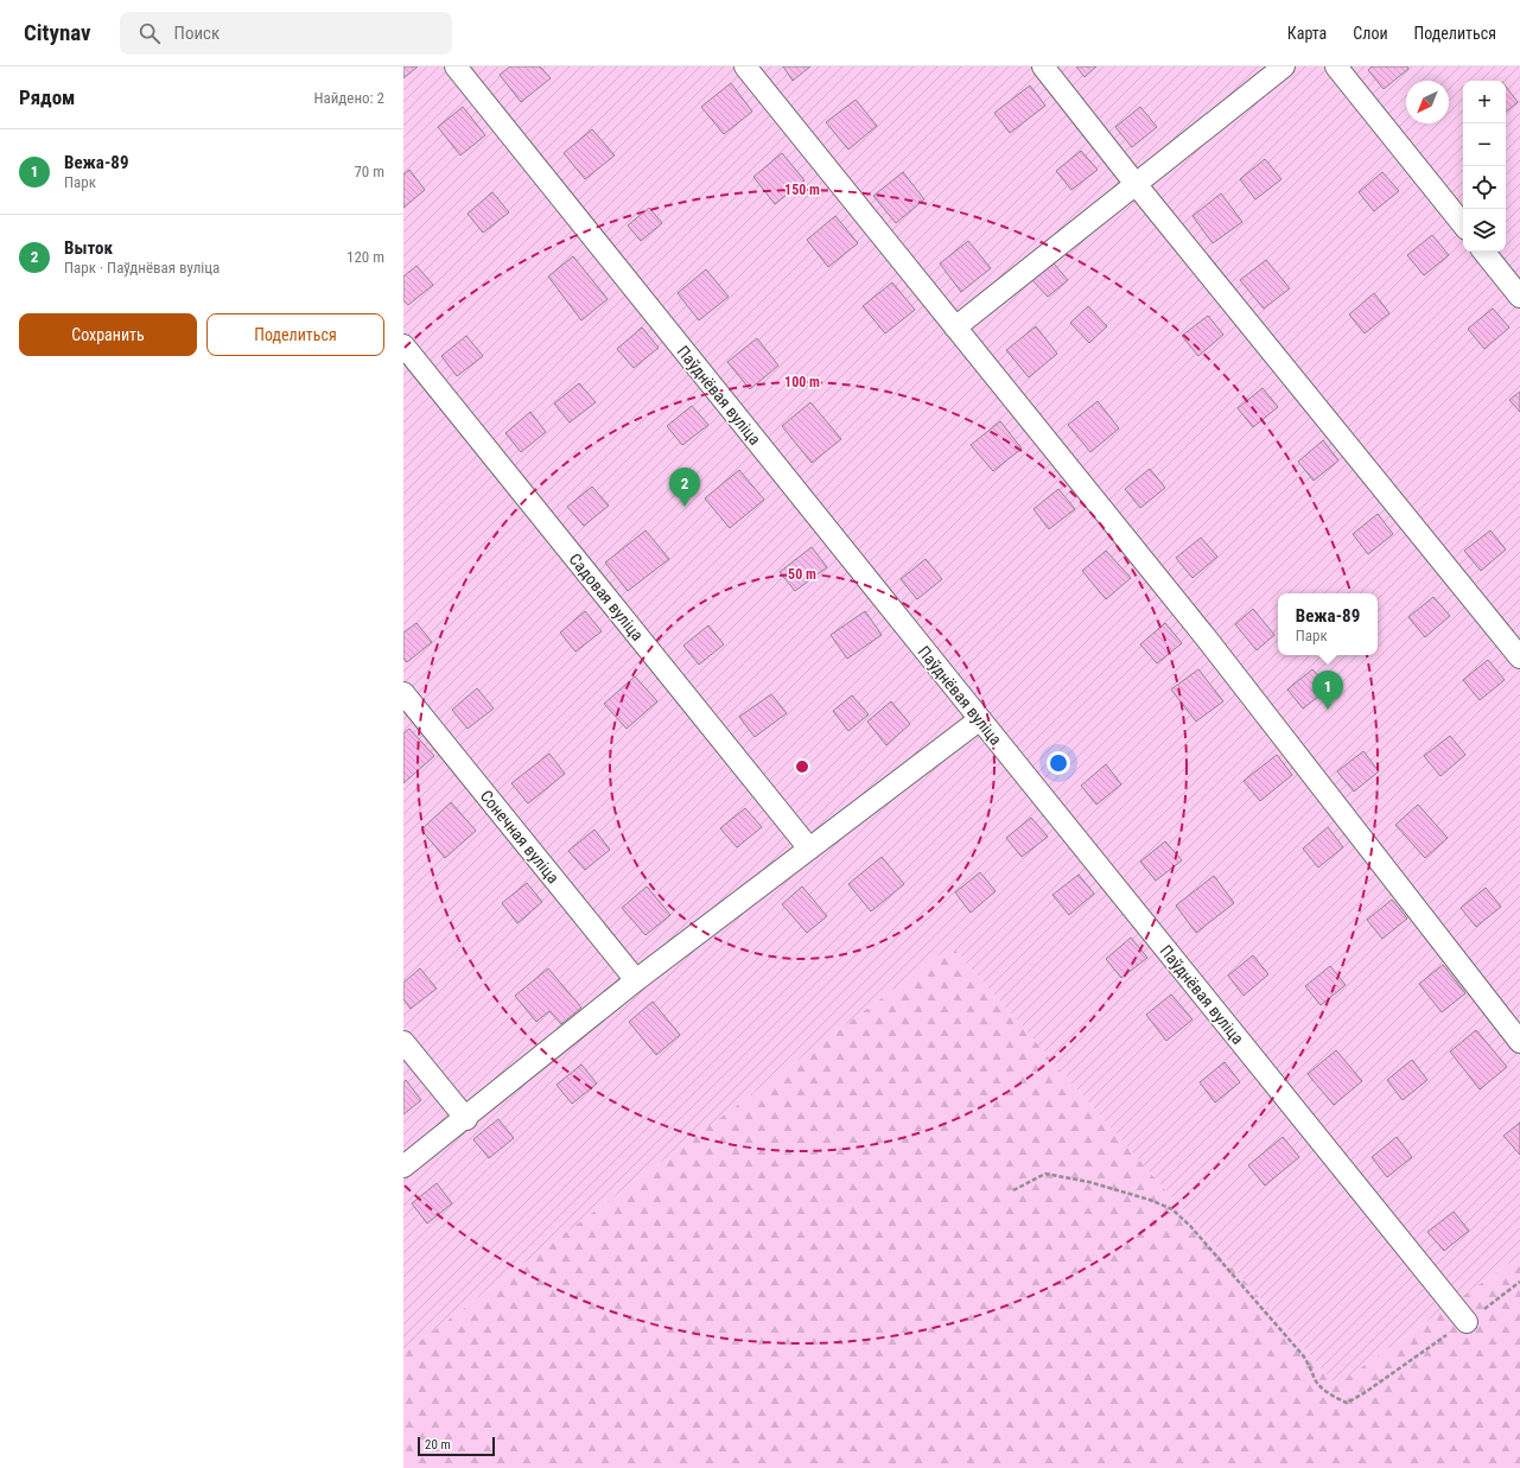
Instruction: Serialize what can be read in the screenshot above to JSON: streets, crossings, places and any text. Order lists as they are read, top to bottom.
{
  "streets": {
    "street": ["Паўднёвая вуліца", "Садовая вуліца", "Сонечная вуліца"]
  },
  "scale_bar": "20 m",
  "north": "bottom left",
  "page": {
    "header": "Citynav",
    "search": "Поиск",
    "nav": ["Карта", "Слои", "Поделиться"],
    "heading": ["Рядом", "Найдено: 2"],
    "map_buttons": ["+", "−"],
    "list": [
      {
        "mark": "1",
        "name": "Вежа-89",
        "note": "Парк",
        "value": "70 m"
      },
      {
        "mark": "2",
        "name": "Выток",
        "note": "Парк · Паўднёвая вуліца",
        "value": "120 m"
      }
    ],
    "buttons": ["Сохранить", "Поделиться"],
    "pins": ["2", "1"],
    "popup": ["Вежа-89", "Парк"],
    "scale": "20 m"
  },
  "rings": ["150 m", "100 m", "50 m"]
}
